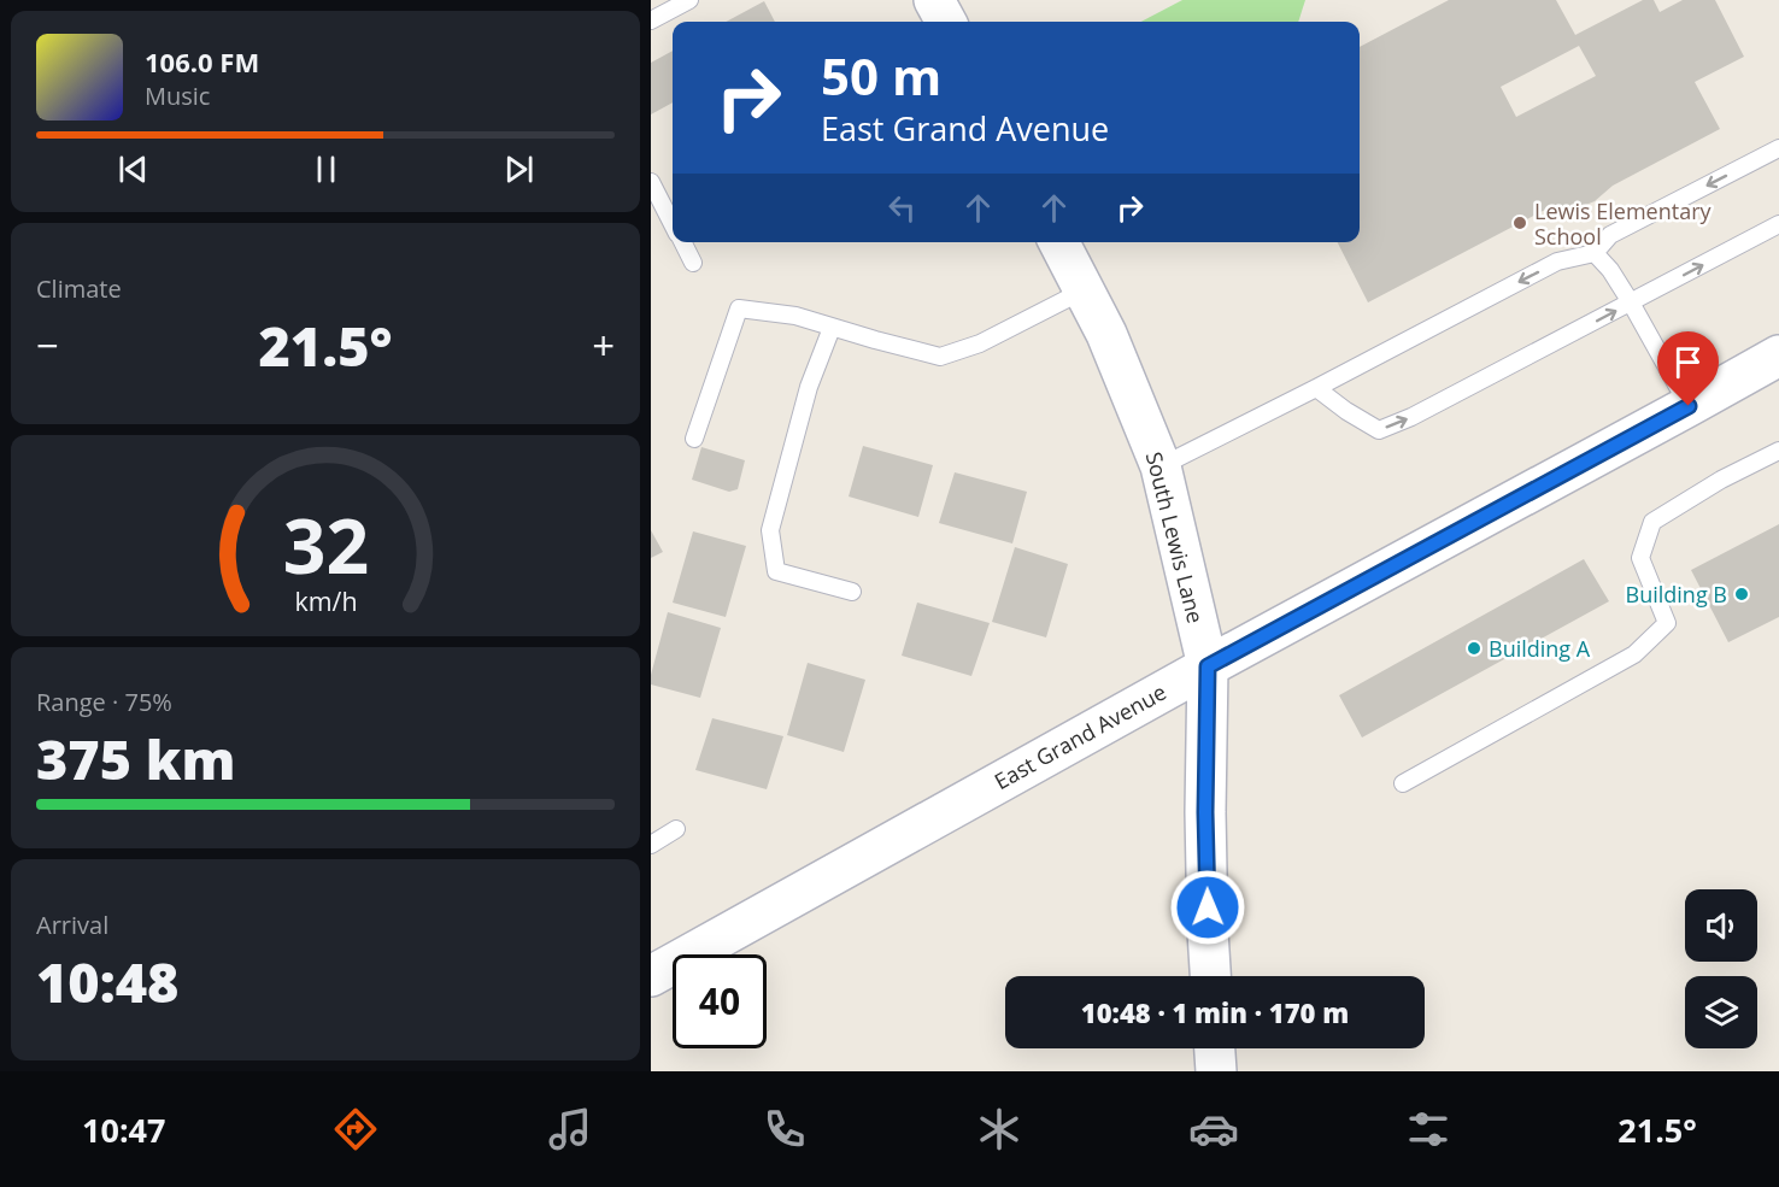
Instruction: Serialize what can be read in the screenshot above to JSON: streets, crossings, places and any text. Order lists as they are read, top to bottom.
{
  "streets": {
    "street": ["South Lewis Lane", "East Grand Avenue"]
  },
  "crossings": [
    ["South Lewis Lane", "East Grand Avenue"]
  ],
  "places": ["Lewis Elementary School", "Building B", "Building A"],
  "page": {
    "turn": ["50 m", "East Grand Avenue"],
    "song": ["106.0 FM", "Music"],
    "tile": [
      "Climate",
      ["Range · 75%", "375 km"],
      ["Arrival", "10:48"]
    ],
    "heat": ["−", "21.5°", "+"],
    "limit": "40",
    "trip": "10:48 · 1 min · 170 m",
    "tabs": ["10:47", "21.5°"],
    "gauge": ["32", "km/h"]
  }
}
